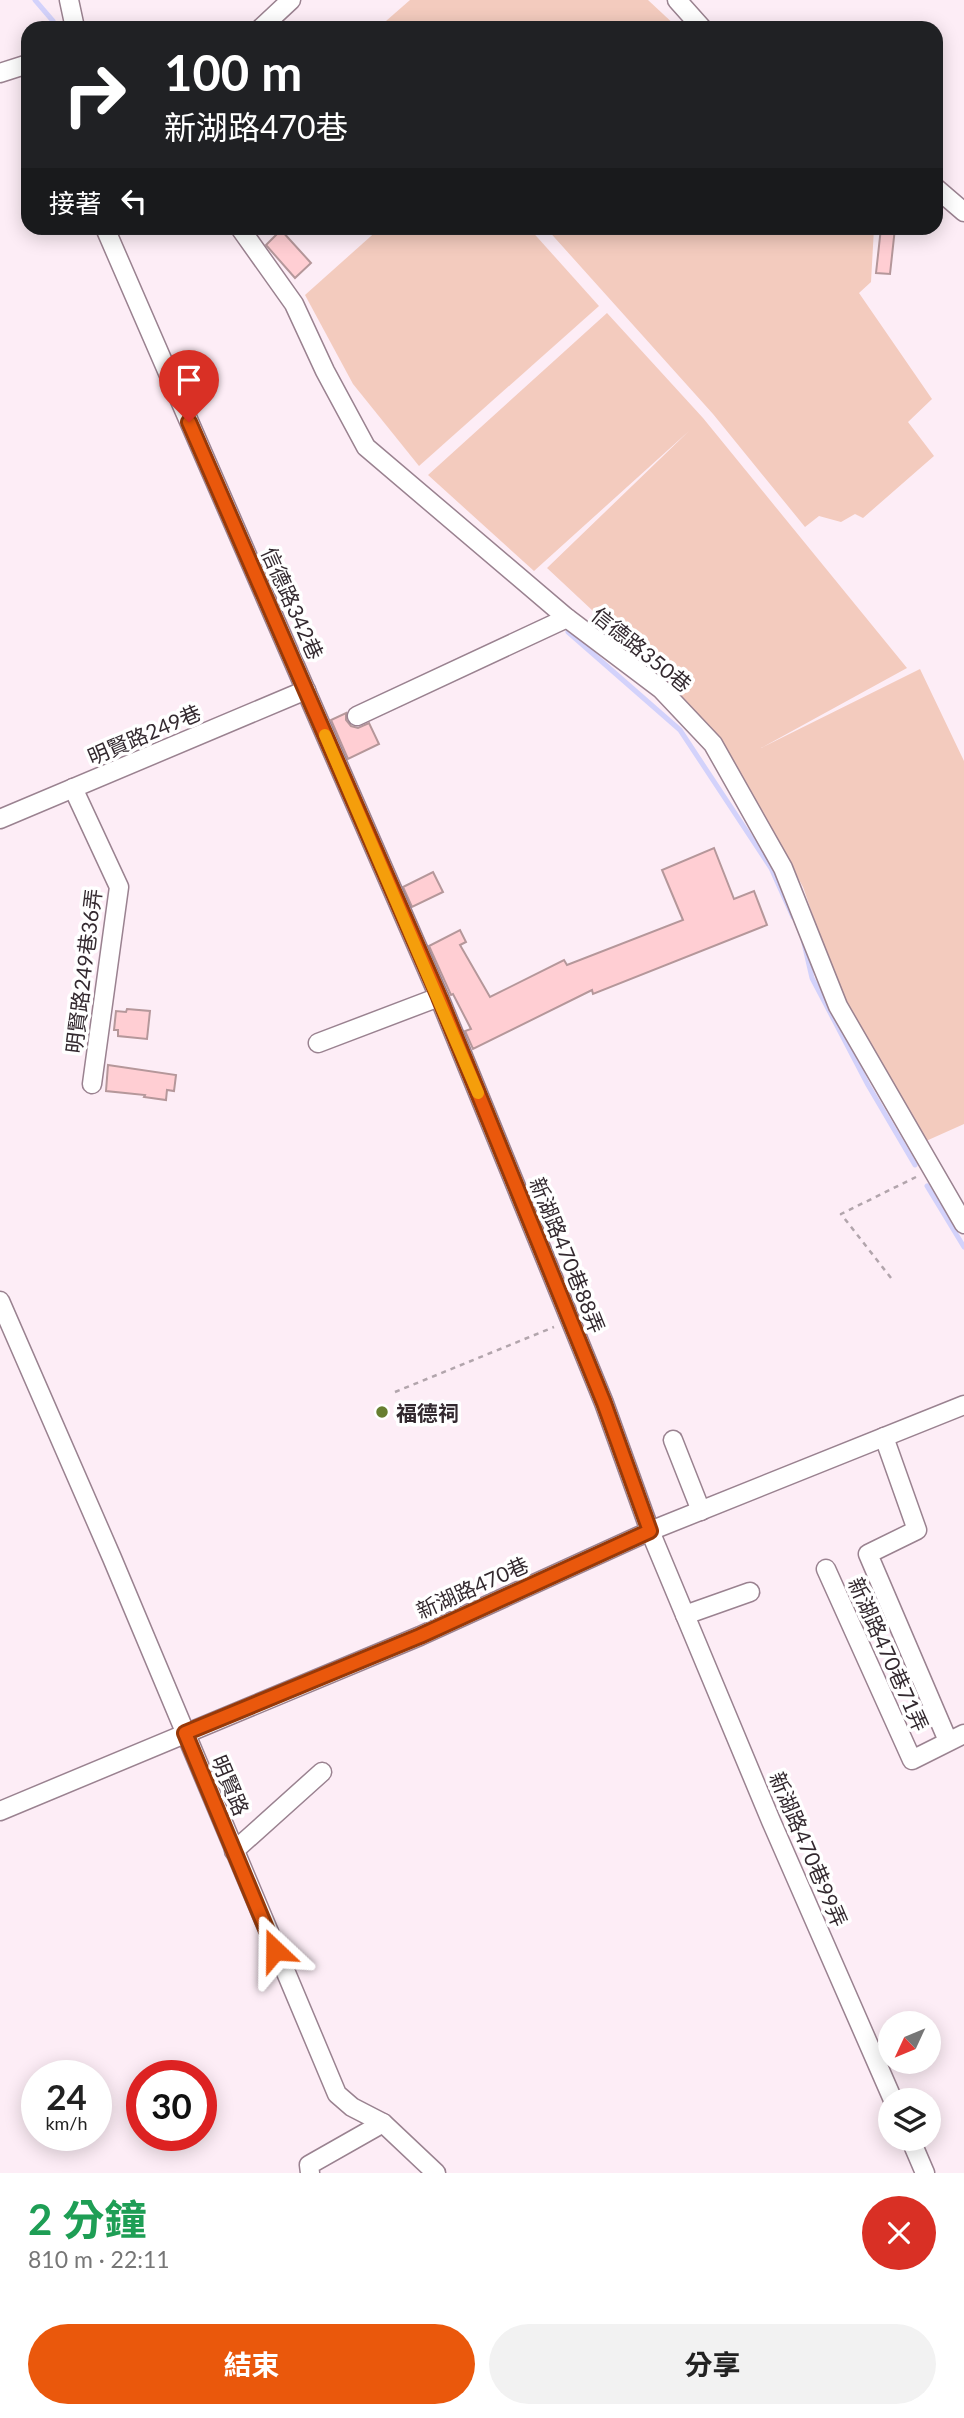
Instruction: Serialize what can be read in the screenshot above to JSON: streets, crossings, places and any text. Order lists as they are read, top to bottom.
{
  "streets": {
    "street": [
      "信德路342巷",
      "信德路350巷",
      "明賢路249巷",
      "明賢路249巷36弄",
      "新湖路470巷88弄",
      "新湖路470巷",
      "新湖路470巷71弄",
      "明賢路",
      "新湖路470巷99弄"
    ]
  },
  "crossings": [
    ["信德路342巷", "明賢路249巷"],
    ["信德路342巷", "新湖路470巷88弄"],
    ["明賢路249巷", "明賢路249巷36弄"],
    ["新湖路470巷88弄", "新湖路470巷"],
    ["新湖路470巷88弄", "新湖路470巷99弄"],
    ["新湖路470巷", "新湖路470巷71弄"],
    ["新湖路470巷", "明賢路"],
    ["新湖路470巷", "新湖路470巷99弄"]
  ],
  "places": ["福德祠"],
  "north": "bottom left",
  "page": {
    "turn": ["100 m", "新湖路470巷"],
    "then": "接著",
    "speed": "24 km/h",
    "limit": "30",
    "heading": ["2 分鐘", "810 m · 22:11"],
    "buttons": ["結束", "分享"]
  }
}
